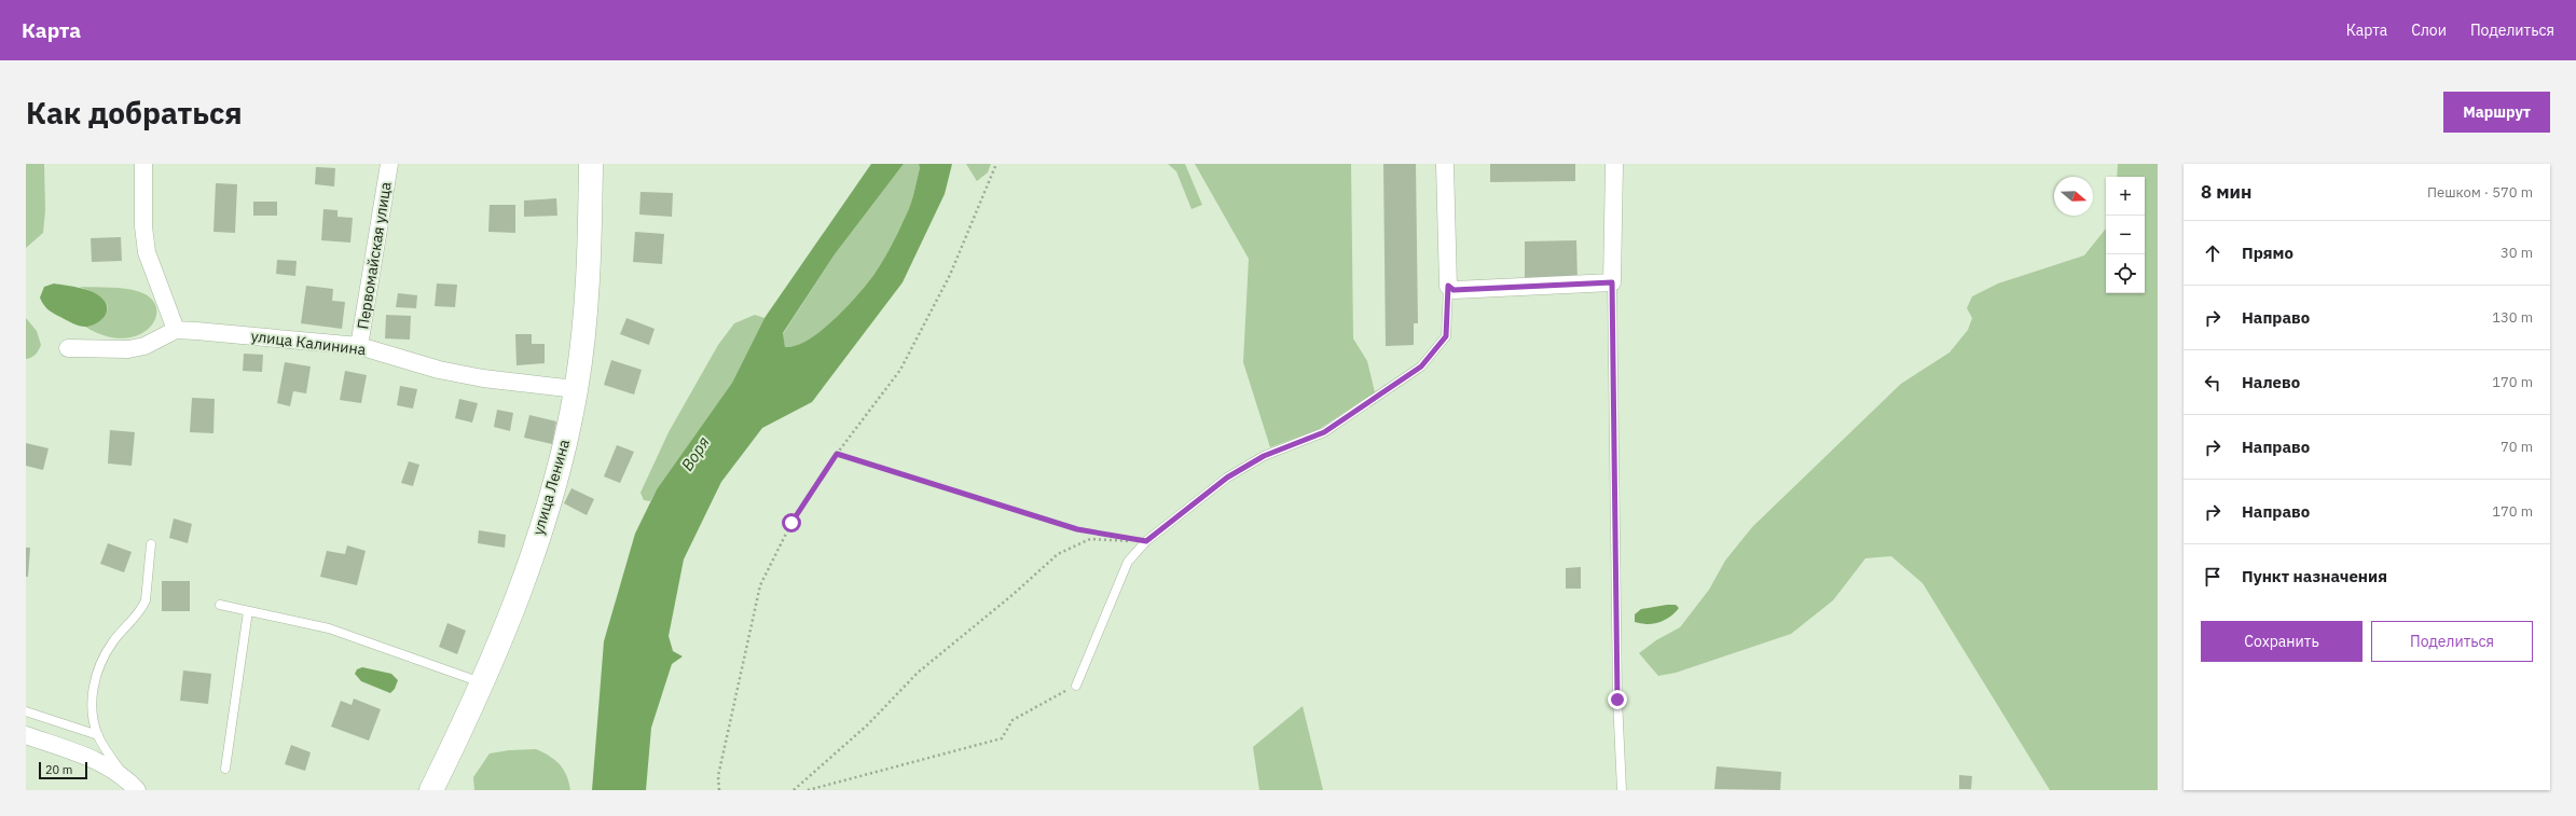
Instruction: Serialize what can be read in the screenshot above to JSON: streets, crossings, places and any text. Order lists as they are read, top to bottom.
{
  "streets": {
    "street": ["Первомайская улица", "улица Калинина", "улица Ленина"]
  },
  "crossings": [
    ["Первомайская улица", "улица Калинина"],
    ["улица Калинина", "улица Ленина"]
  ],
  "water": ["Воря"],
  "scale_bar": "20 m",
  "north": "right",
  "page": {
    "header": "Карта",
    "nav": ["Карта", "Слои", "Поделиться"],
    "buttons": [
      "Маршрут",
      ["Сохранить", "Поделиться"]
    ],
    "title": "Как добраться",
    "heading": ["8 мин", "Пешком · 570 m"],
    "map_buttons": ["+", "−"],
    "list": [
      ["Прямо", "30 m"],
      ["Направо", "130 m"],
      ["Налево", "170 m"],
      ["Направо", "70 m"],
      ["Направо", "170 m"],
      "Пункт назначения"
    ],
    "scale": "20 m"
  }
}
